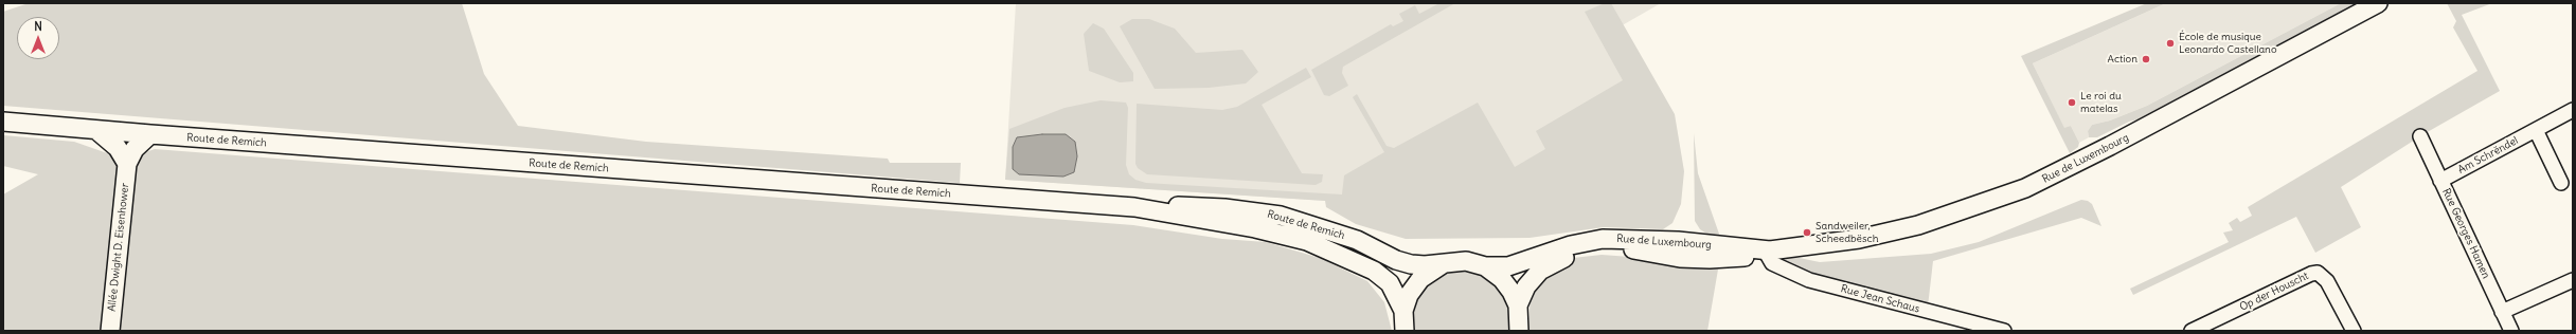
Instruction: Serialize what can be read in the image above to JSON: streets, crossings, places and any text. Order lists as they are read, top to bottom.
{
  "streets": {
    "main road": ["Route de Remich", "Rue de Luxembourg", "Allée Dwight D. Eisenhower"],
    "street": [
      "Am Schrëndel",
      "Rue Georges Hamen",
      "Op der Houscht",
      "Rue Jean Schaus"
    ]
  },
  "crossings": [
    ["Route de Remich", "Rue de Luxembourg"],
    ["Route de Remich", "Allée Dwight D. Eisenhower"],
    ["Am Schrëndel", "Rue Georges Hamen"],
    ["Rue de Luxembourg", "Rue Jean Schaus"]
  ],
  "places": [
    "École de musique Leonardo Castellano",
    "Action",
    "Le roi du matelas",
    "Sandweiler, Scheedbësch"
  ],
  "north": "top"
}
